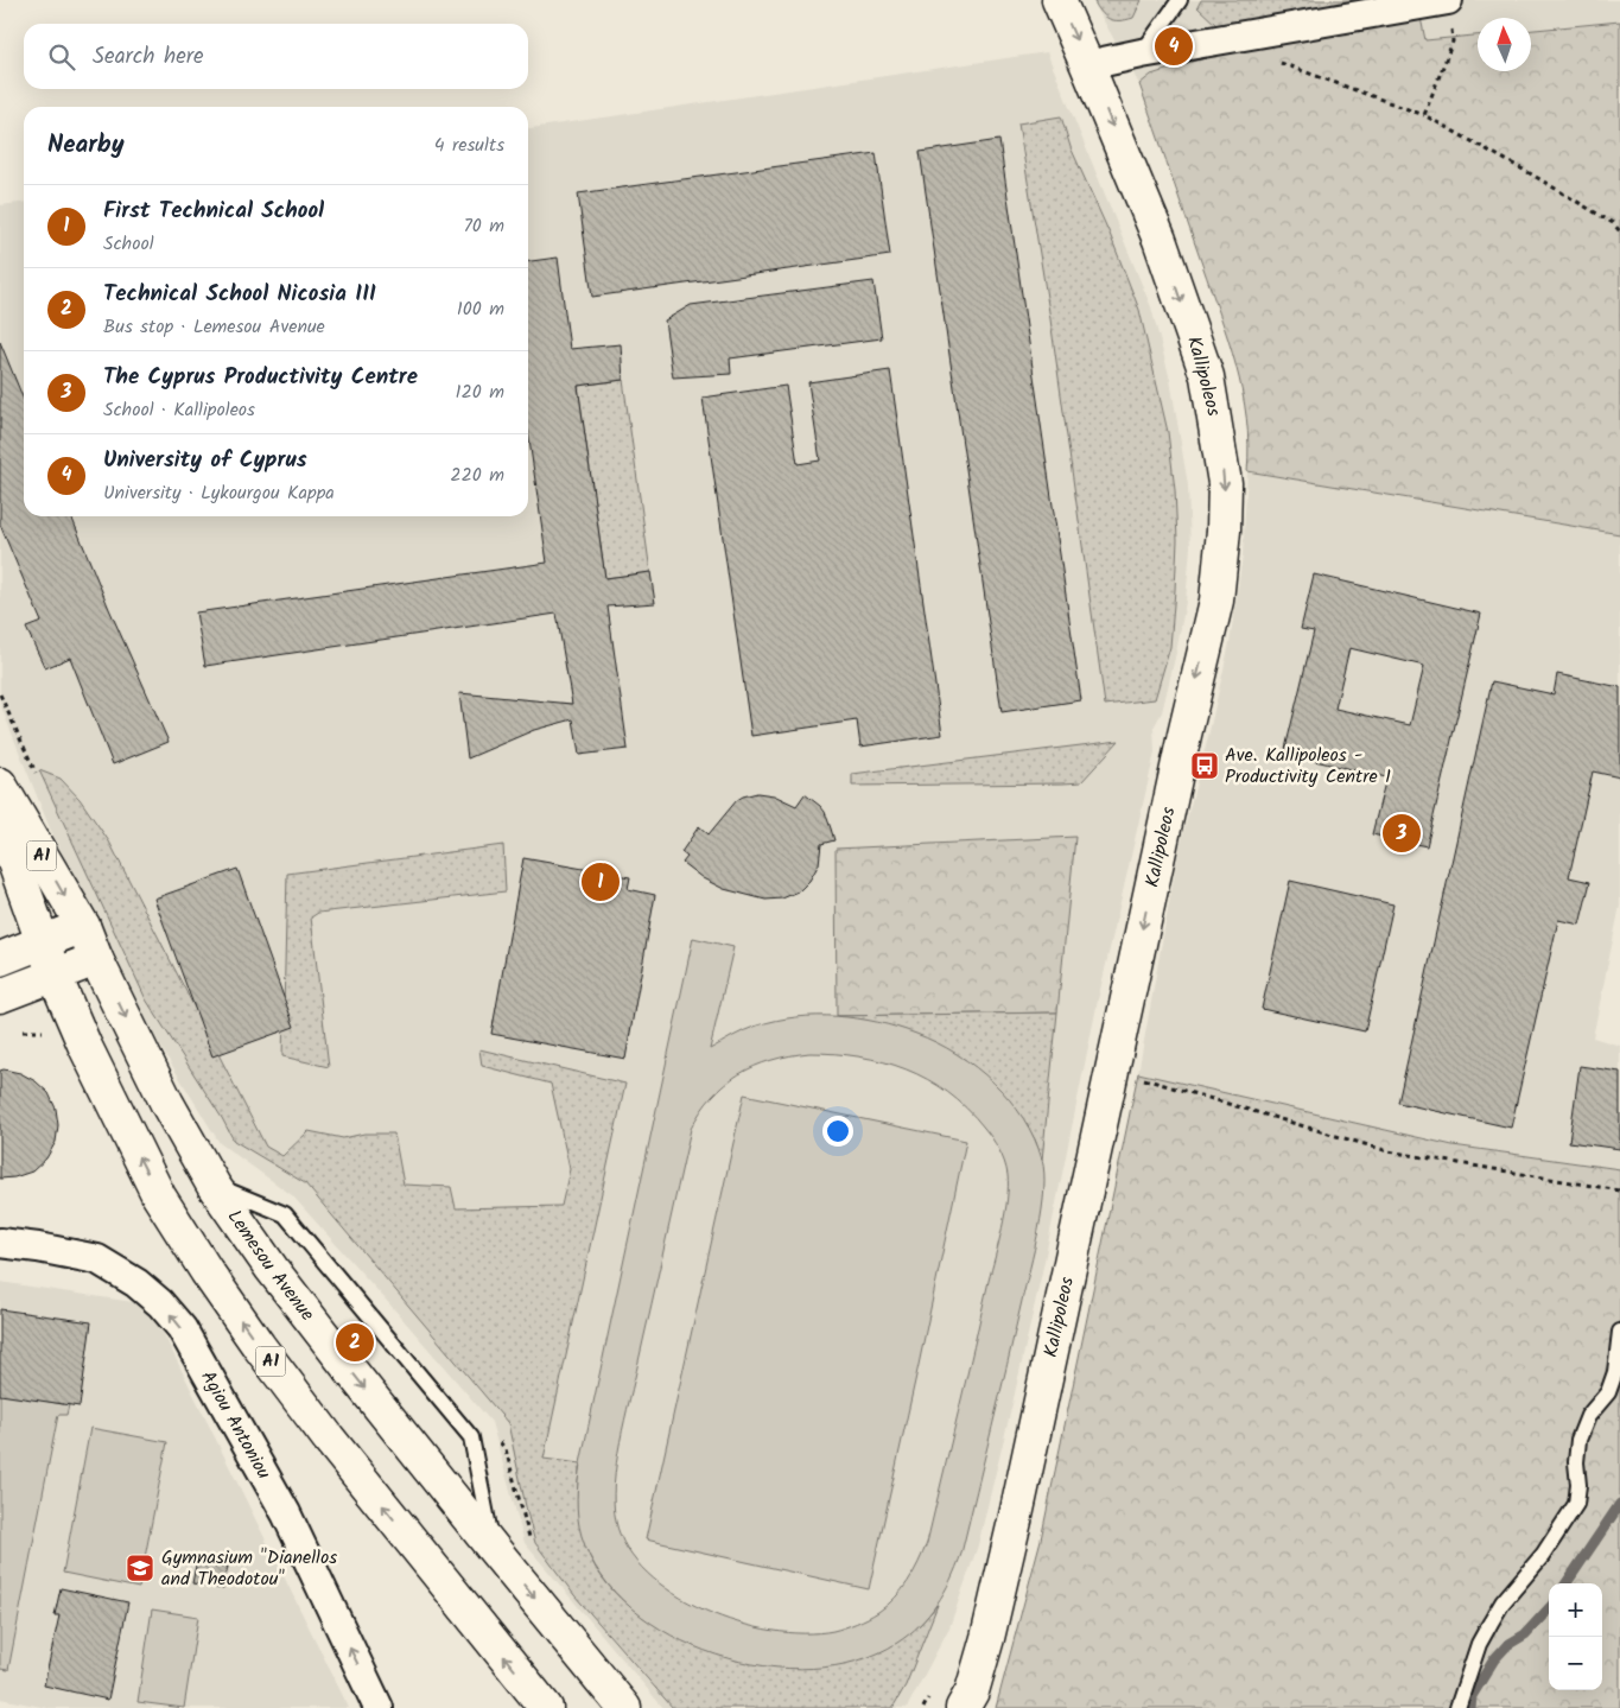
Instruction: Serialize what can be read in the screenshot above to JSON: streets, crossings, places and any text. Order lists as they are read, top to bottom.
{
  "streets": {
    "main road": ["Kallipoleos", "A1", "Lemesou Avenue"],
    "street": ["Agiou Antoniou"]
  },
  "crossings": [
    ["A1", "Lemesou Avenue"]
  ],
  "one_way": ["Kallipoleos", "Agiou Antoniou"],
  "places": {
    "bus stop": ["Ave. Kallipoleos - Productivity Centre 1"],
    "school or university": ["Gymnasium \"Dianellos and Theodotou\""]
  },
  "north": "top",
  "page": {
    "search": "Search here",
    "pins": [
      "4",
      "3",
      "1",
      "2"
    ],
    "heading": ["Nearby", "4 results"],
    "list": [
      {
        "mark": "1",
        "name": "First Technical School",
        "note": "School",
        "value": "70 m"
      },
      {
        "mark": "2",
        "name": "Technical School Nicosia III",
        "note": "Bus stop · Lemesou Avenue",
        "value": "100 m"
      },
      {
        "mark": "3",
        "name": "The Cyprus Productivity Centre",
        "note": "School · Kallipoleos",
        "value": "120 m"
      },
      {
        "mark": "4",
        "name": "University of Cyprus",
        "note": "University · Lykourgou Kappa",
        "value": "220 m"
      }
    ],
    "map_buttons": ["+", "−"]
  }
}
